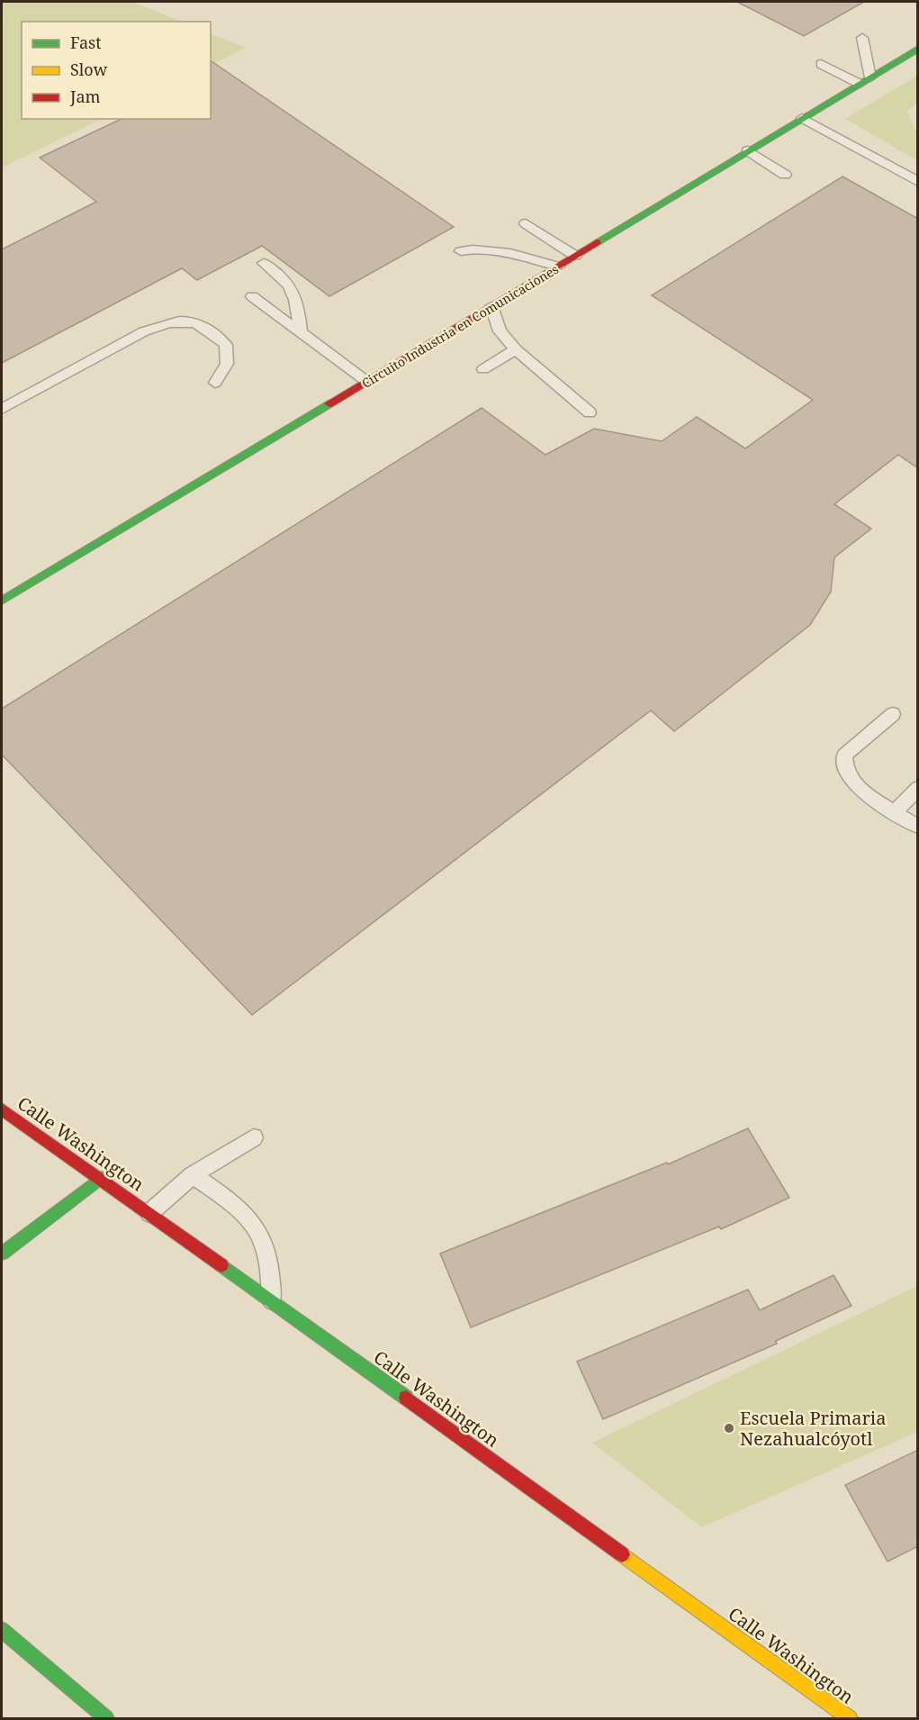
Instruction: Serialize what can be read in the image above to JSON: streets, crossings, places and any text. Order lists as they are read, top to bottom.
{
  "streets": {
    "street": ["Circuito Industria en Comunicaciones", "Calle Washington"]
  },
  "places": ["Escuela Primaria Nezahualcóyotl"],
  "legend": ["Fast", "Slow", "Jam"]
}
